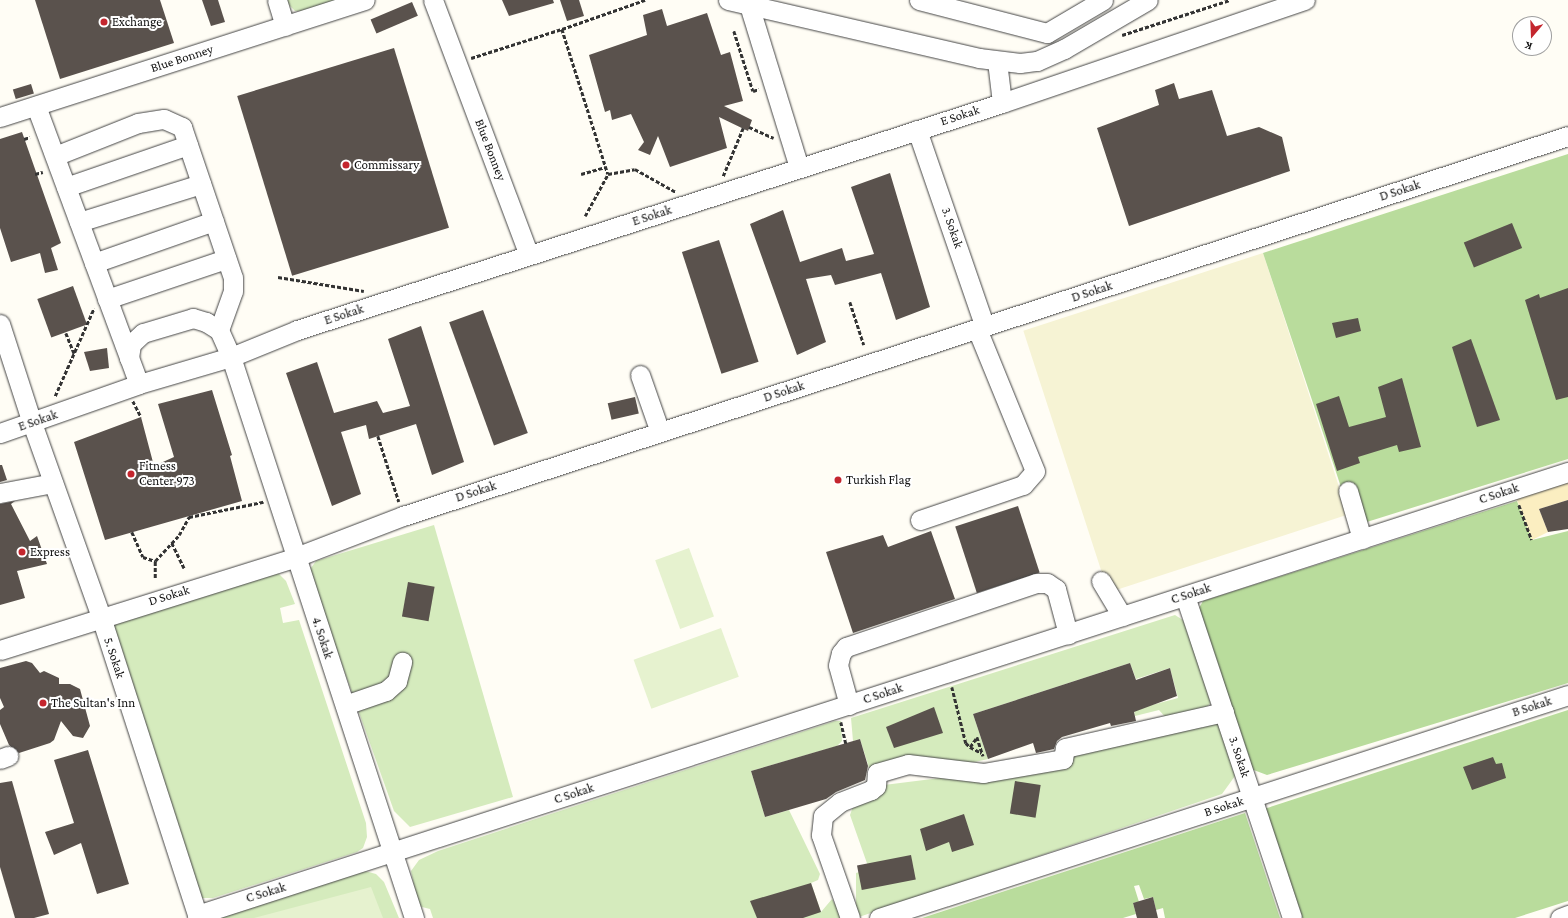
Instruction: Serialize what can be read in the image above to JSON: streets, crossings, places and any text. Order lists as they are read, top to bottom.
{
  "streets": {
    "street": [
      "Blue Bonney",
      "E Sokak",
      "D Sokak",
      "3. Sokak",
      "C Sokak",
      "4. Sokak",
      "5. Sokak",
      "B Sokak"
    ]
  },
  "crossings": [
    ["Blue Bonney", "E Sokak"],
    ["E Sokak", "3. Sokak"],
    ["E Sokak", "4. Sokak"],
    ["E Sokak", "5. Sokak"],
    ["D Sokak", "3. Sokak"],
    ["D Sokak", "4. Sokak"],
    ["D Sokak", "5. Sokak"],
    ["3. Sokak", "C Sokak"],
    ["3. Sokak", "B Sokak"],
    ["C Sokak", "4. Sokak"],
    ["C Sokak", "5. Sokak"]
  ],
  "places": [
    "Exchange",
    "Commissary",
    "Fitness Center 973",
    "Turkish Flag",
    "Express",
    "The Sultan's Inn"
  ],
  "north": "bottom"
}
